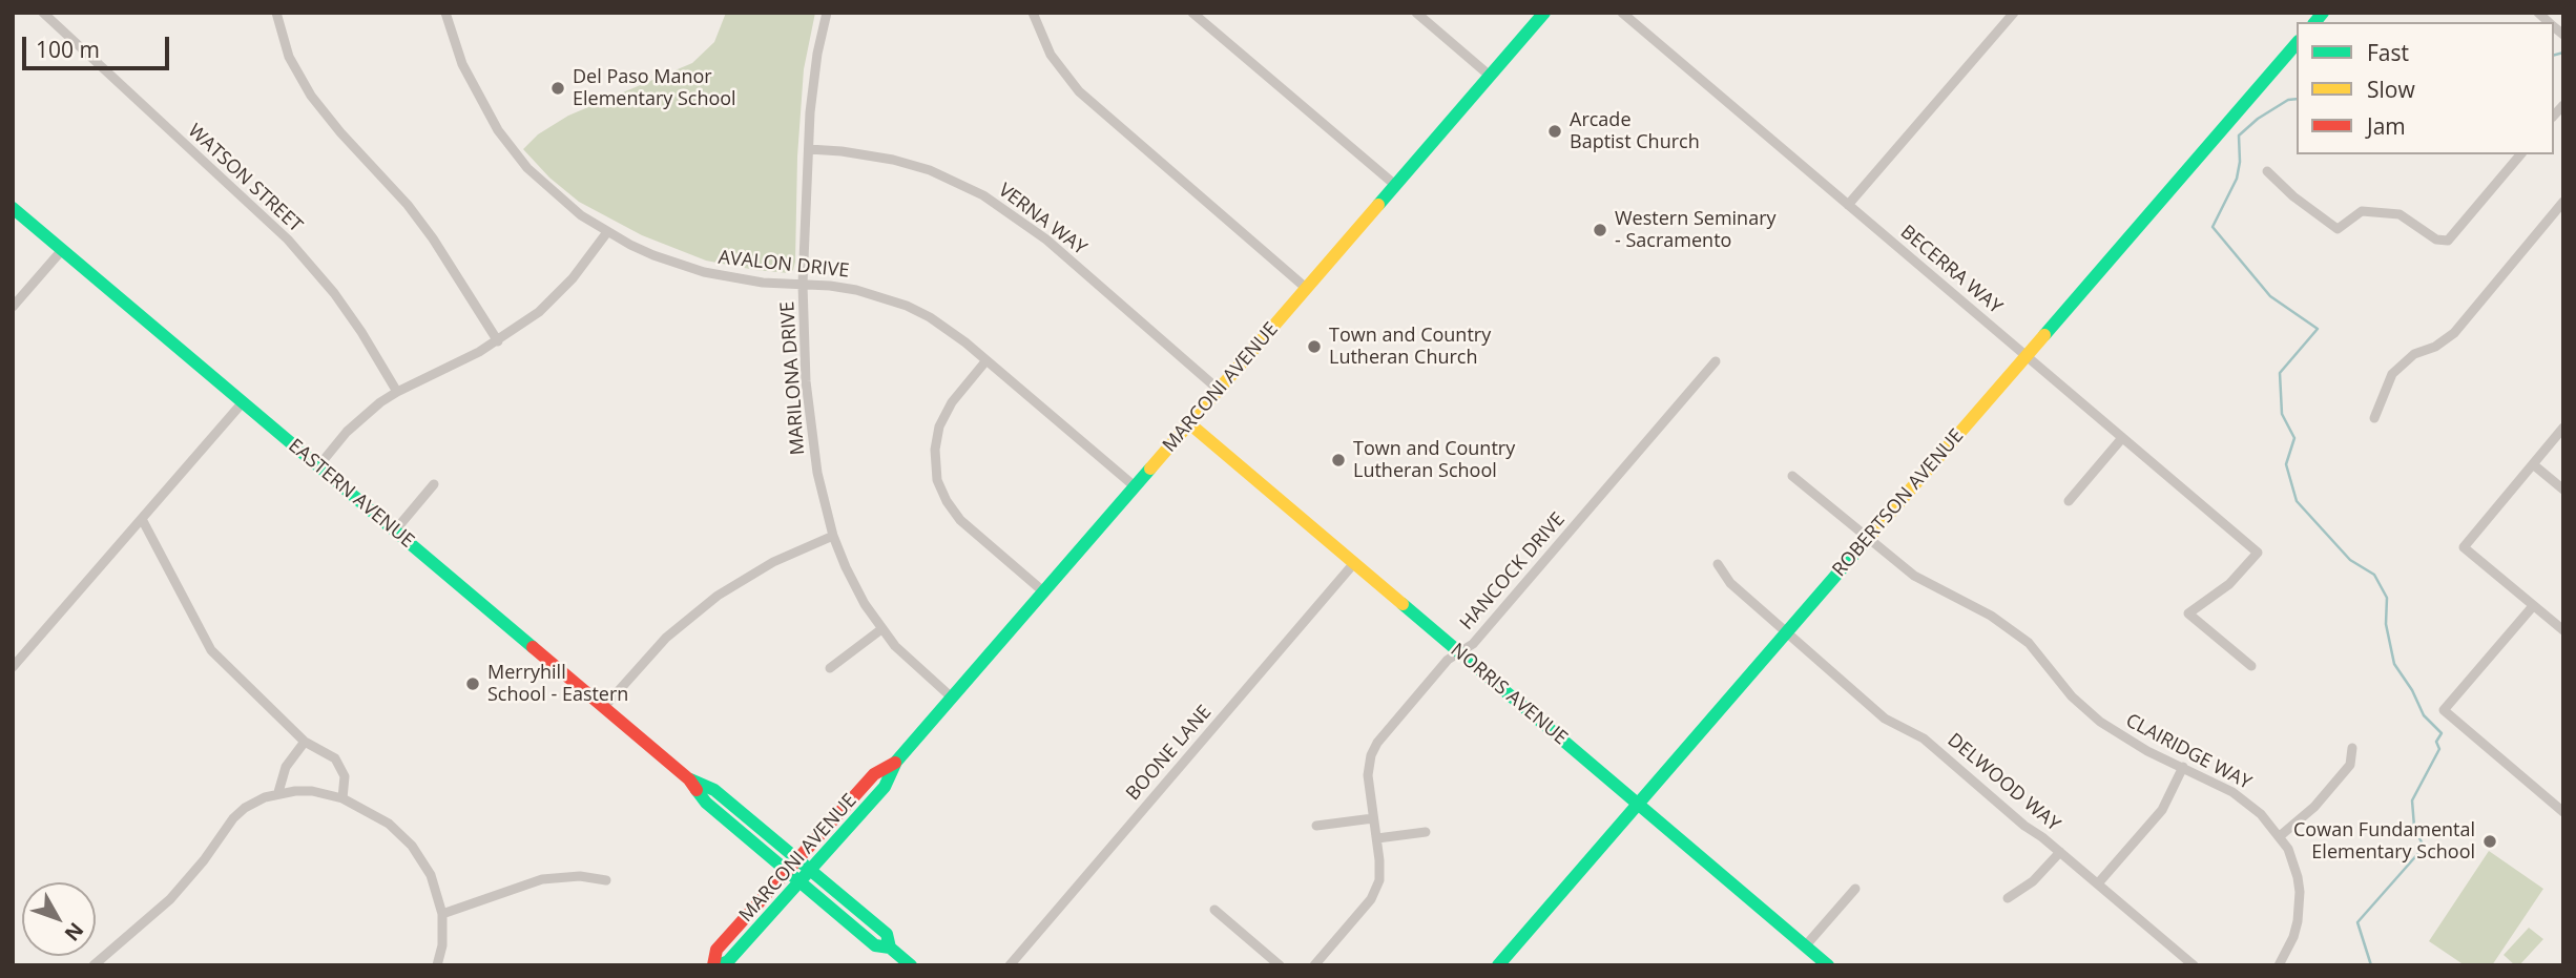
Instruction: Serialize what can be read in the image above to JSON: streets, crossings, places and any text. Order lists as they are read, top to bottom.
{
  "streets": {
    "main road": [
      "MARCONI AVENUE",
      "EASTERN AVENUE",
      "ROBERTSON AVENUE",
      "NORRIS AVENUE"
    ],
    "street": [
      "WATSON STREET",
      "VERNA WAY",
      "AVALON DRIVE",
      "BECERRA WAY",
      "MARILONA DRIVE",
      "HANCOCK DRIVE",
      "CLAIRIDGE WAY",
      "BOONE LANE",
      "DELWOOD WAY"
    ]
  },
  "crossings": [
    ["VERNA WAY", "MARILONA DRIVE"],
    ["VERNA WAY", "MARCONI AVENUE"],
    ["AVALON DRIVE", "MARILONA DRIVE"],
    ["AVALON DRIVE", "MARCONI AVENUE"],
    ["BECERRA WAY", "ROBERTSON AVENUE"],
    ["MARILONA DRIVE", "MARCONI AVENUE"],
    ["MARCONI AVENUE", "EASTERN AVENUE"],
    ["MARCONI AVENUE", "NORRIS AVENUE"],
    ["ROBERTSON AVENUE", "NORRIS AVENUE"],
    ["ROBERTSON AVENUE", "CLAIRIDGE WAY"],
    ["ROBERTSON AVENUE", "DELWOOD WAY"],
    ["HANCOCK DRIVE", "NORRIS AVENUE"],
    ["NORRIS AVENUE", "BOONE LANE"]
  ],
  "places": [
    "Del Paso Manor Elementary School",
    "Arcade Baptist Church",
    "Western Seminary - Sacramento",
    "Town and Country Lutheran Church",
    "Town and Country Lutheran School",
    "Merryhill School - Eastern",
    "Cowan Fundamental Elementary School"
  ],
  "legend": ["Fast", "Slow", "Jam"],
  "scale_bar": "100 m",
  "north": "bottom right"
}
